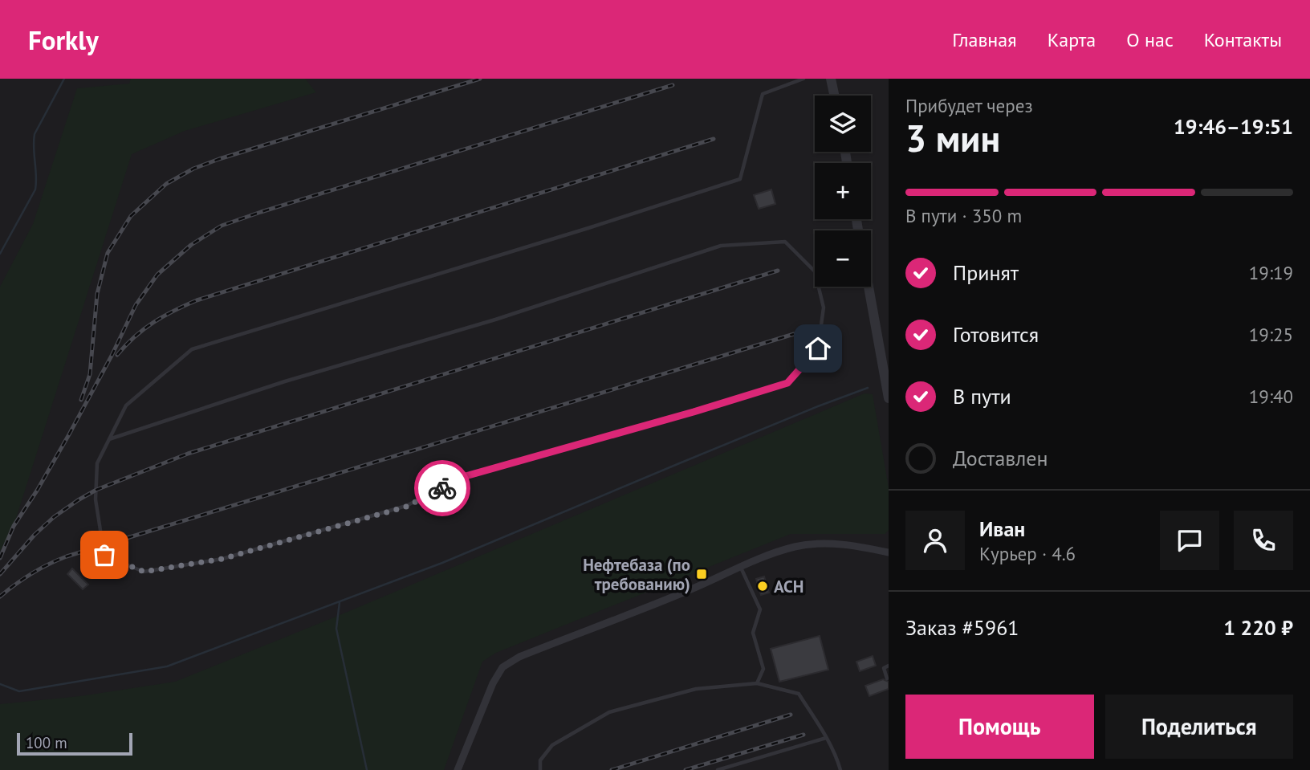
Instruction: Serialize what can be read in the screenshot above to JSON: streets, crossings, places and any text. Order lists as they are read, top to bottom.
{
  "places": {
    "transit": ["Нефтебаза (по требованию)"],
    "other": ["АСН"]
  },
  "scale_bar": "100 m",
  "page": {
    "header": "Forkly",
    "nav": [
      "Главная",
      "Карта",
      "О нас",
      "Контакты"
    ],
    "heading": ["3 мин", "Прибудет через", "19:46–19:51"],
    "panel": [
      "Иван",
      "Курьер · 4.6",
      "Заказ #5961",
      "1 220 ₽"
    ],
    "map_buttons": ["+", "−"],
    "bar": "В пути · 350 m",
    "list": [
      ["Принят", "19:19"],
      ["Готовится", "19:25"],
      ["В пути", "19:40"],
      "Доставлен"
    ],
    "buttons": ["Помощь", "Поделиться"],
    "scale": "100 m"
  }
}
